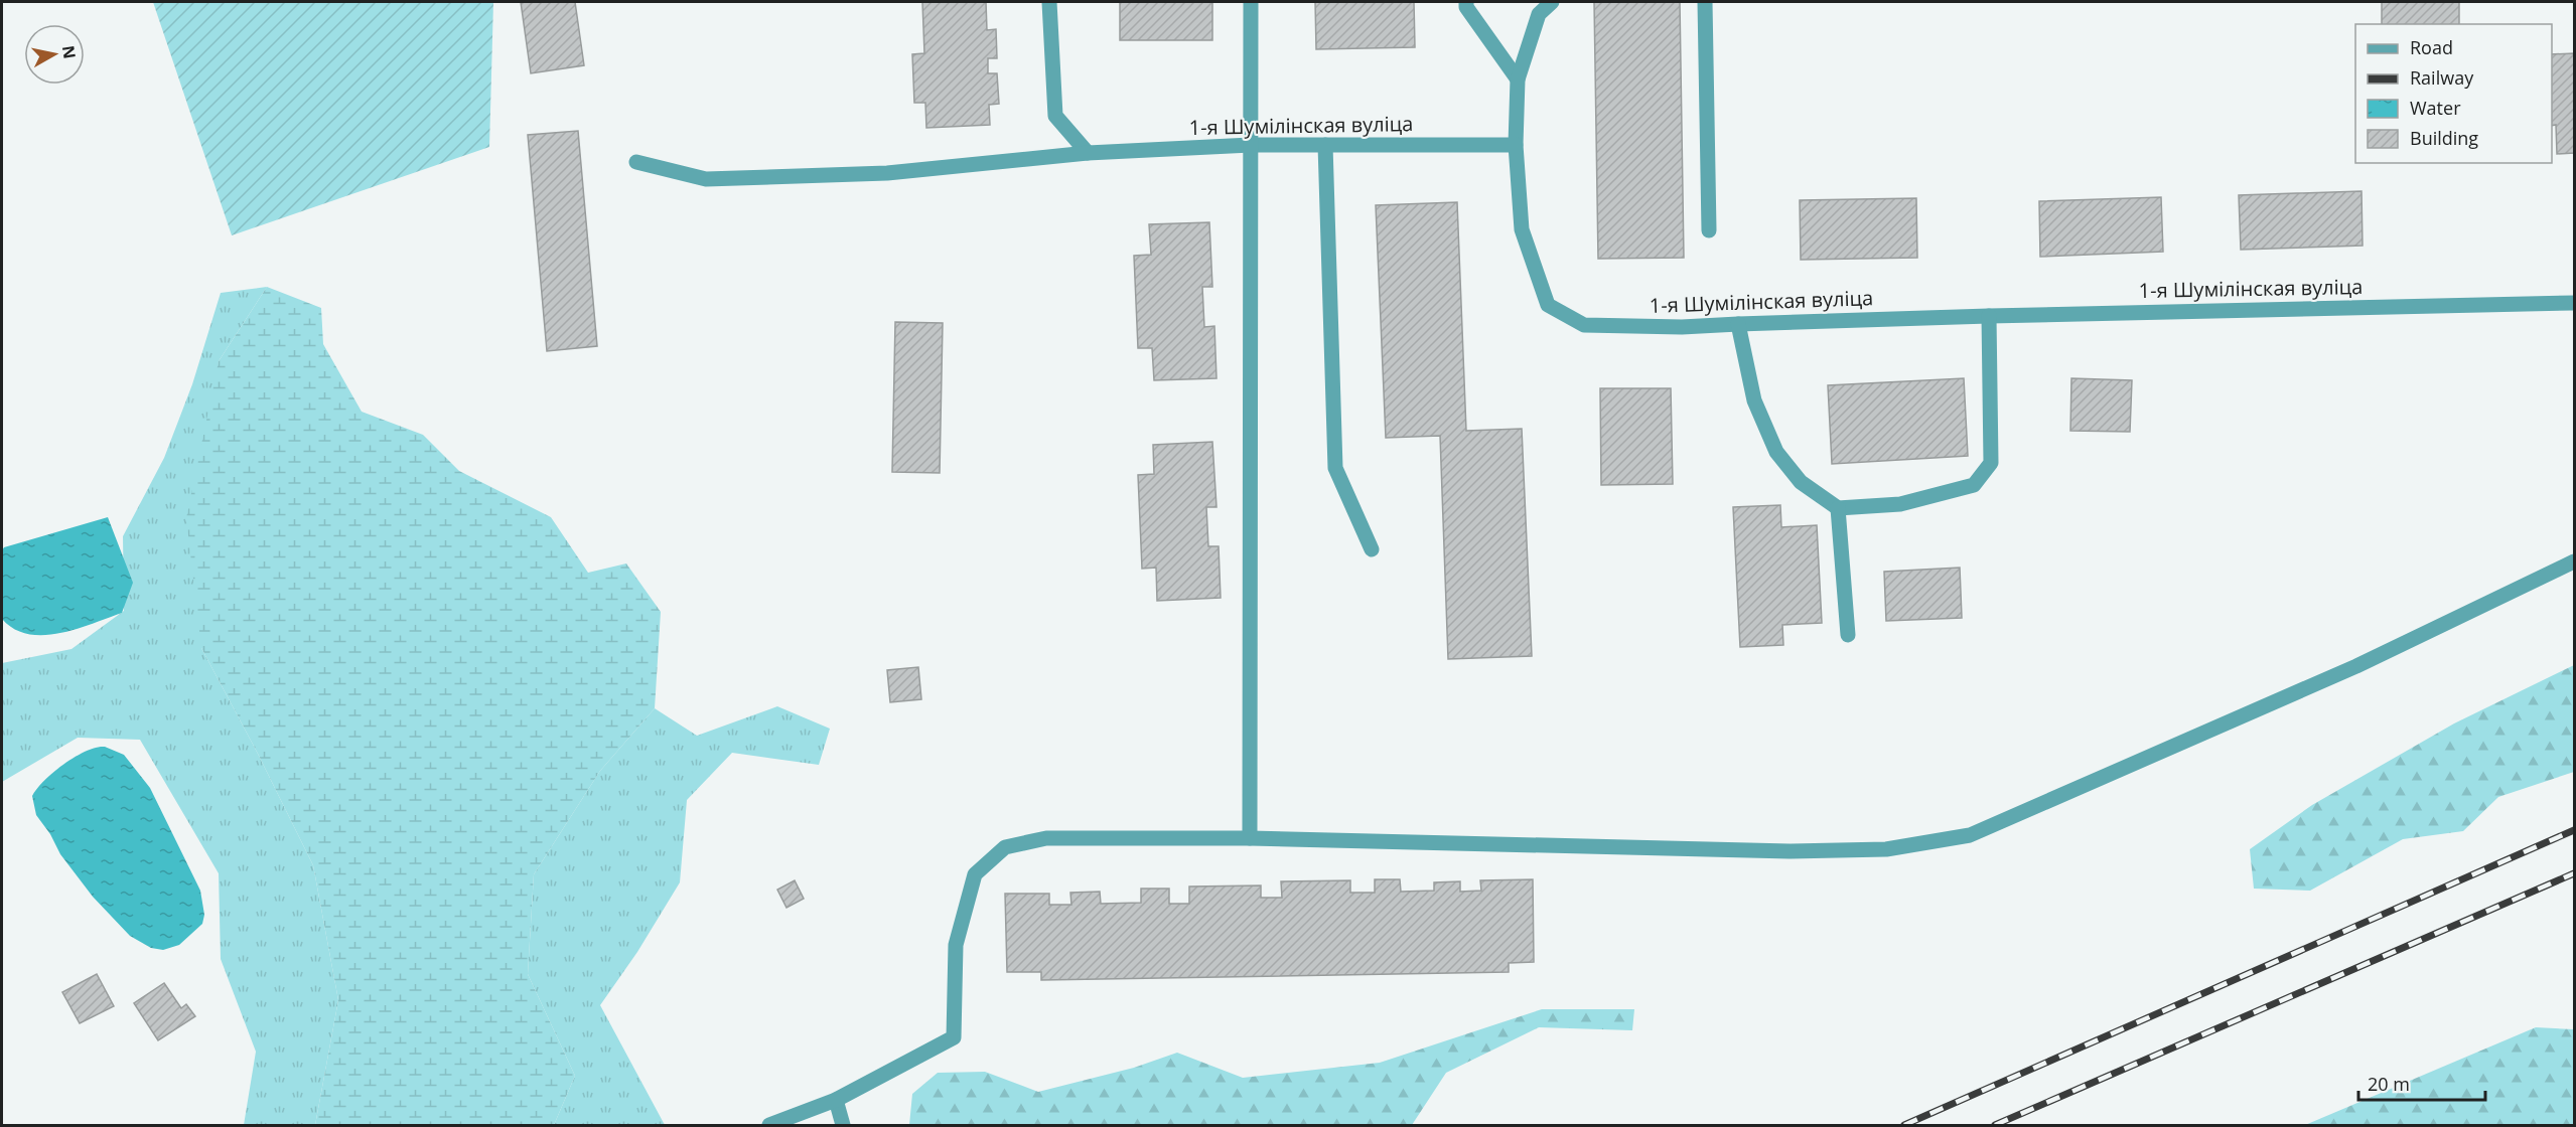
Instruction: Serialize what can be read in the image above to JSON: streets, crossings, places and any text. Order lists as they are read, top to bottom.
{
  "streets": {
    "street": ["1-я Шумілінская вуліца"]
  },
  "legend": [
    "Road",
    "Railway",
    "Water",
    "Building"
  ],
  "scale_bar": "20 m",
  "north": "right"
}
